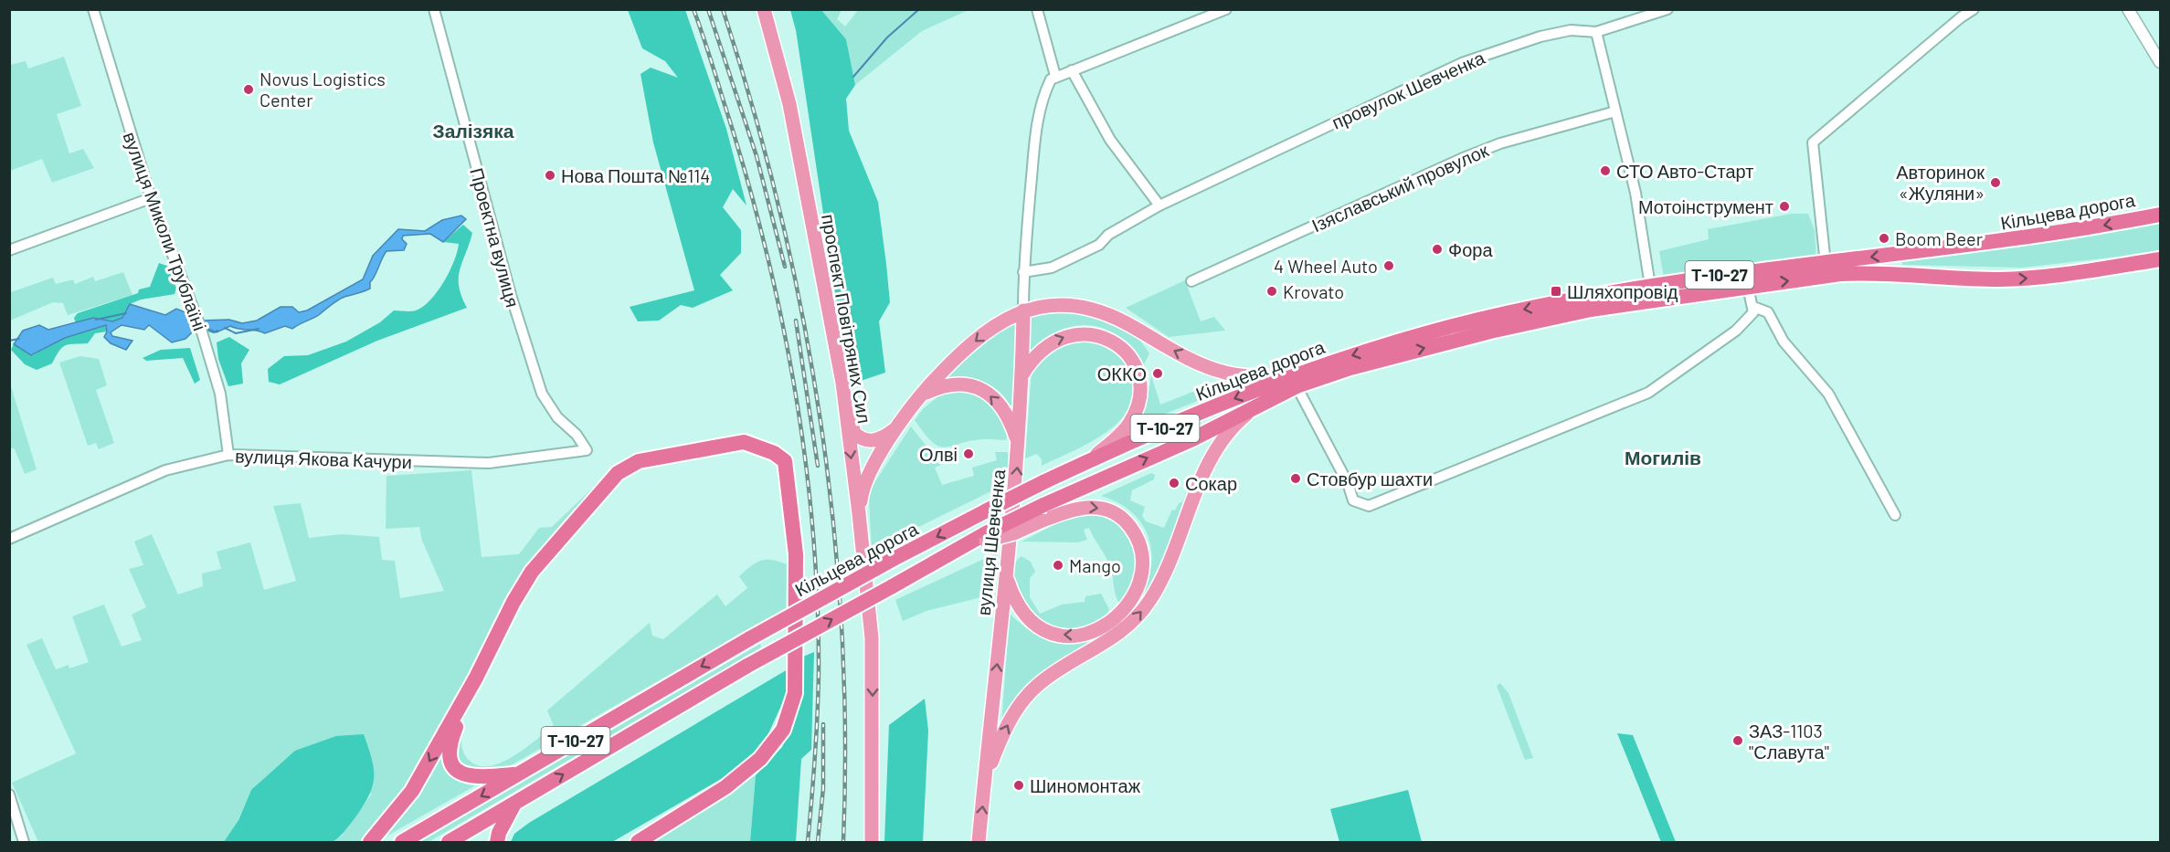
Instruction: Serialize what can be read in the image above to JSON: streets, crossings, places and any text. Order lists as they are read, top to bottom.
{
  "streets": {
    "highway": ["Кільцева дорога", "Т-10-27"],
    "main road": ["проспект Повітряних Сил", "вулиця Шевченка"],
    "street": [
      "провулок Шевченка",
      "Ізяславський провулок",
      "вулиця Миколи Трублаїні",
      "Проектна вулиця",
      "вулиця Якова Качури"
    ]
  },
  "crossings": [
    ["провулок Шевченка", "вулиця Шевченка"],
    ["Кільцева дорога", "Т-10-27"],
    ["вулиця Миколи Трублаїні", "вулиця Якова Качури"],
    ["Проектна вулиця", "вулиця Якова Качури"]
  ],
  "one_way": ["проспект Повітряних Сил", "вулиця Шевченка"],
  "districts": ["Залізяка", "Могилів"],
  "places": {
    "other": [
      "Novus Logistics Center",
      "СТО Авто-Старт",
      "Нова Пошта №114",
      "Авторинок «Жуляни»",
      "Мотоінструмент",
      "Boom Beer",
      "Фора",
      "4 Wheel Auto",
      "Krovato",
      "ОККО",
      "Олві",
      "Стовбур шахти",
      "Сокар",
      "Mango",
      "ЗАЗ-1103 \"Славута\"",
      "Шиномонтаж"
    ],
    "transit": ["Шляхопровід"]
  }
}
